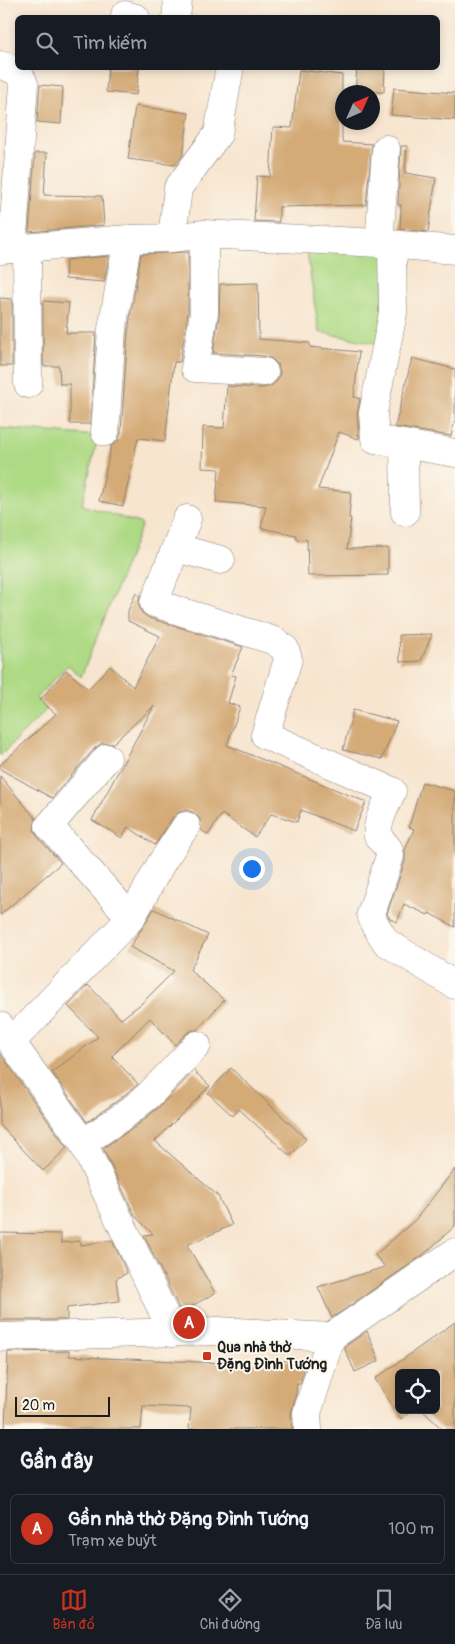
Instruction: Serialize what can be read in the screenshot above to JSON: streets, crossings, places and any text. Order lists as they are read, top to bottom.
{
  "places": {
    "transit": ["Qua nhà thờ Đặng Đình Tướng"]
  },
  "scale_bar": "20 m",
  "north": "top right",
  "page": {
    "search": "Tìm kiếm",
    "pins": "A",
    "scale": "20 m",
    "heading": "Gần đây",
    "list": [
      {
        "mark": "A",
        "name": "Gần nhà thờ Đặng Đình Tướng",
        "note": "Trạm xe buýt",
        "value": "100 m"
      }
    ],
    "nav": ["Bản đồ", "Chỉ đường", "Đã lưu"]
  }
}
